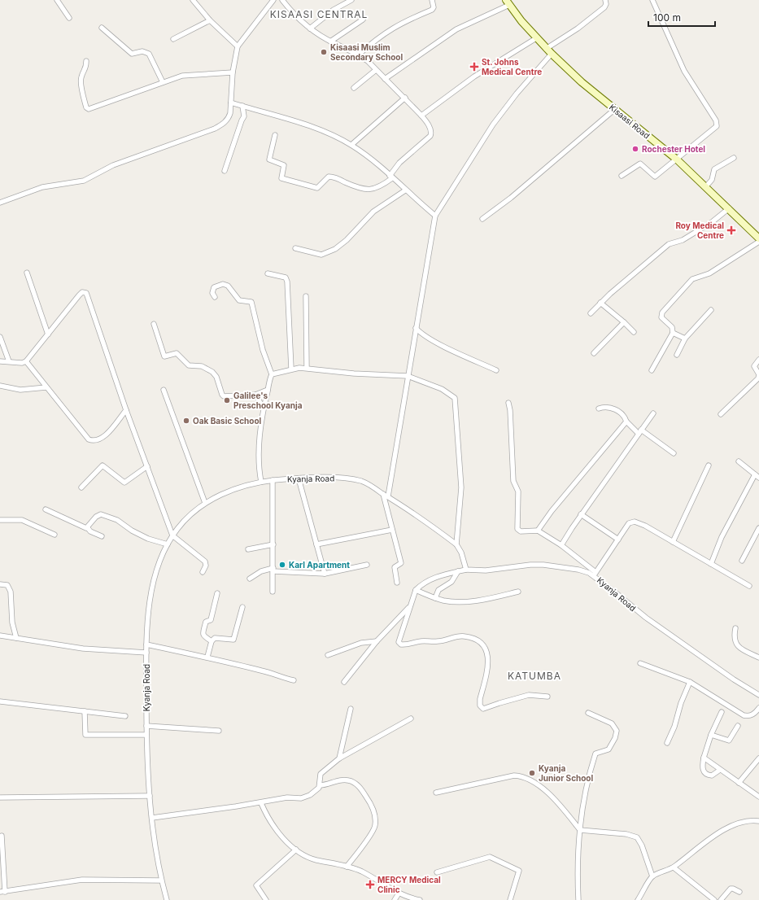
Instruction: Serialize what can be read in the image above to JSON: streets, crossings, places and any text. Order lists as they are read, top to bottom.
{
  "streets": {
    "main road": ["Kisaasi Road"],
    "street": ["Kyanja Road"]
  },
  "districts": ["KISAASI CENTRAL", "KATUMBA"],
  "places": {
    "other": [
      "Kisaasi Muslim Secondary School",
      "Rochester Hotel",
      "Galilee's Preschool Kyanja",
      "Oak Basic School",
      "Karl Apartment",
      "Kyanja Junior School"
    ],
    "health": ["St. Johns Medical Centre", "Roy Medical Centre", "MERCY Medical Clinic"]
  },
  "scale_bar": "100 m"
}
